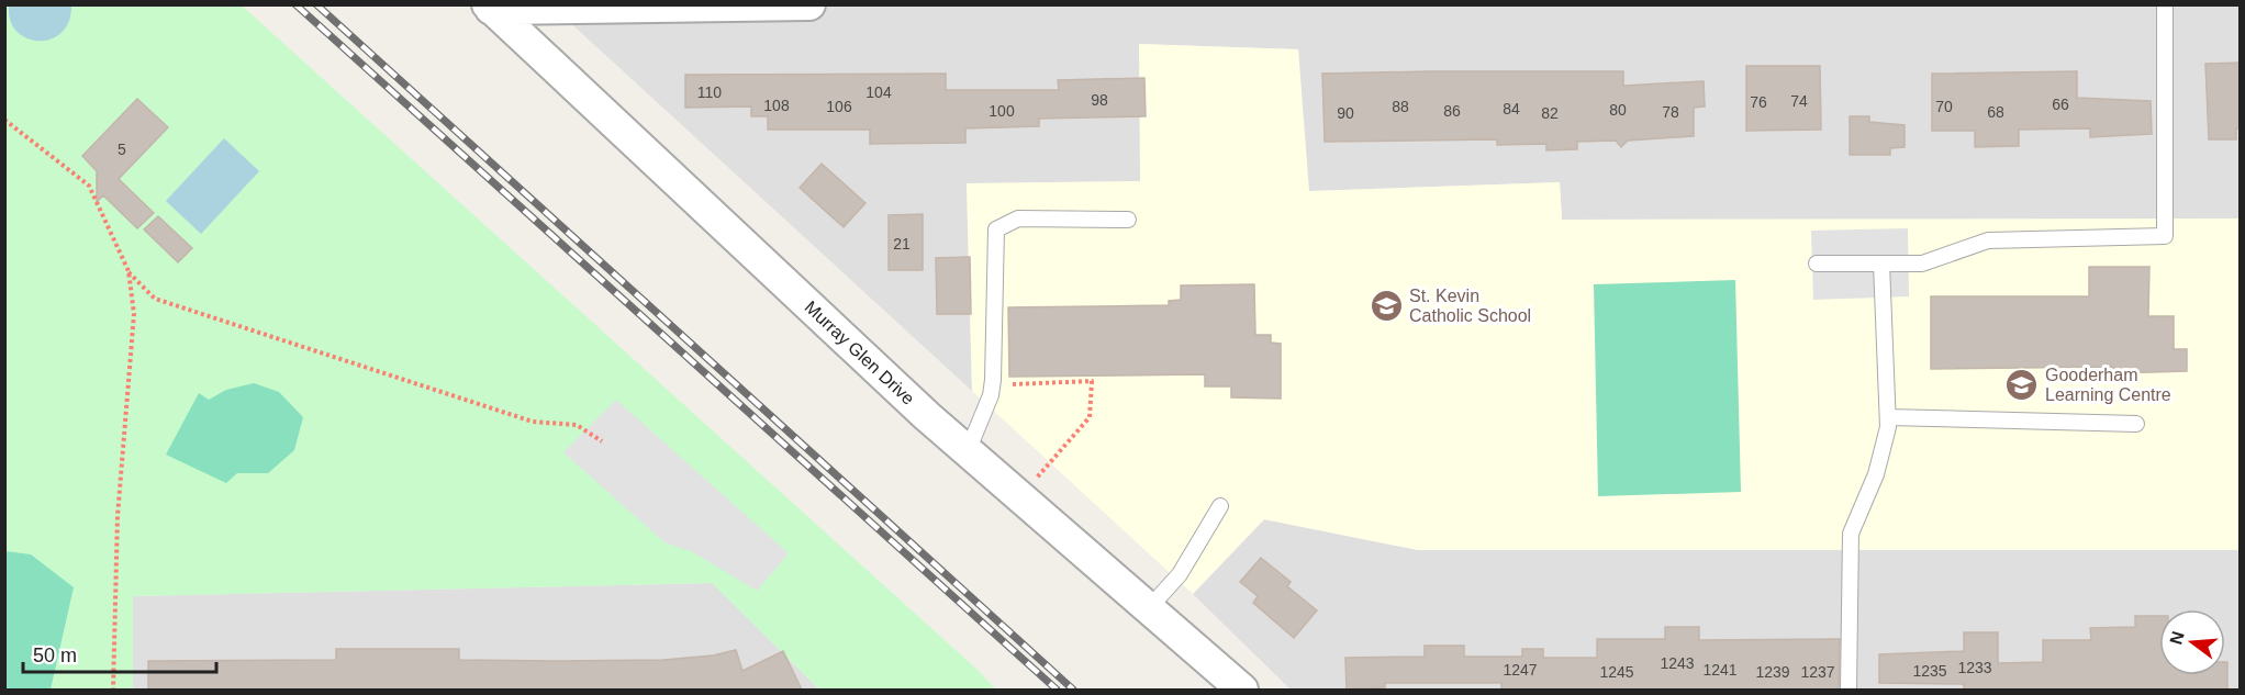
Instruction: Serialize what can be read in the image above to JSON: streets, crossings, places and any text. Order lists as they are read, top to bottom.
{
  "streets": {
    "street": ["Murray Glen Drive"]
  },
  "places": {
    "school or university": ["St. Kevin Catholic School", "Gooderham Learning Centre"]
  },
  "house_numbers": [
    "110",
    "104",
    "98",
    "74",
    "76",
    "66",
    "108",
    "106",
    "88",
    "70",
    "84",
    "80",
    "100",
    "86",
    "78",
    "68",
    "90",
    "82",
    "5",
    "21",
    "1243",
    "1233",
    "1247",
    "1241",
    "1235",
    "1245",
    "1239",
    "1237"
  ],
  "scale_bar": "50 m",
  "north": "left"
}
